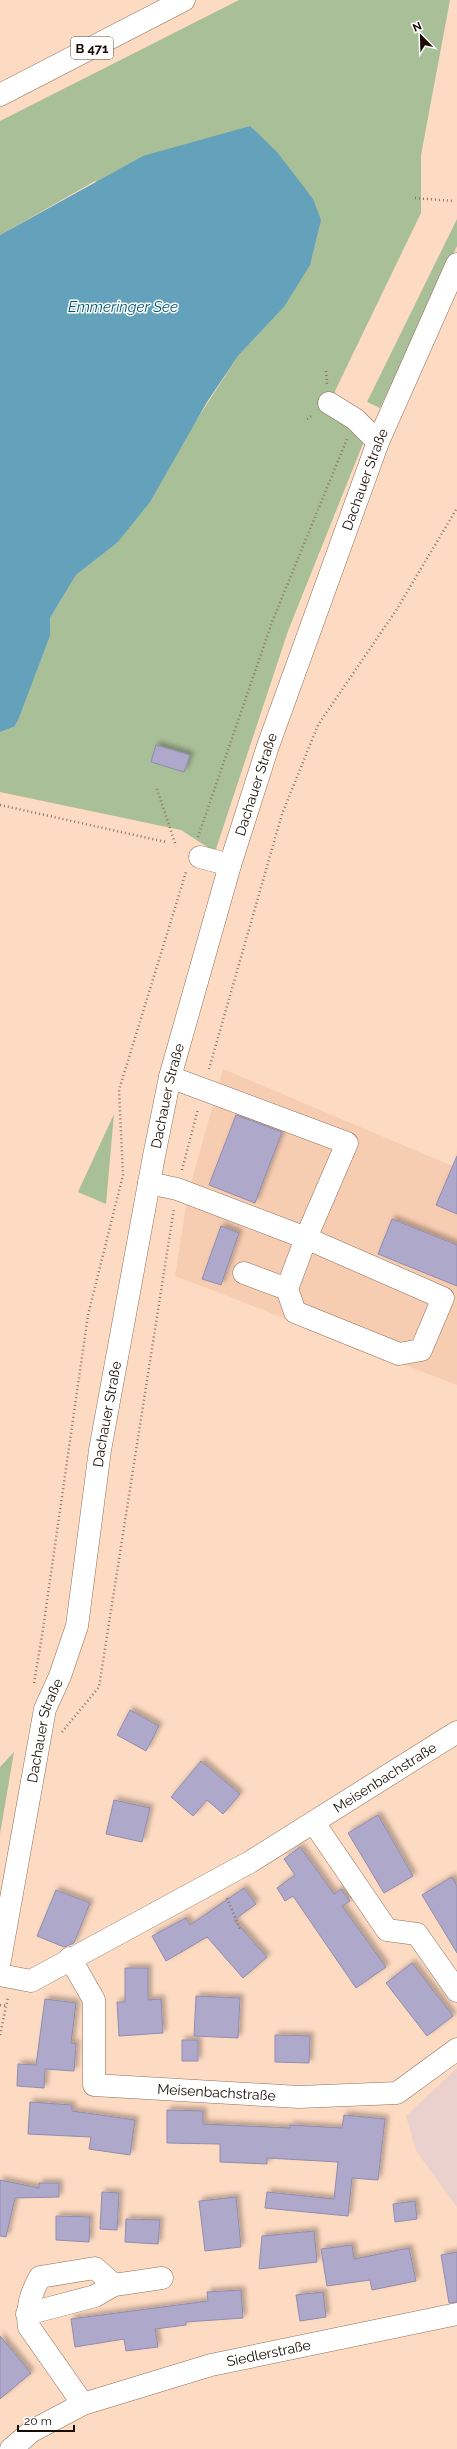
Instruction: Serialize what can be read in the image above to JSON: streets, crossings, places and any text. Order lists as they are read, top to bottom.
{
  "streets": {
    "main road": [
      "B 471",
      "Dachauer Straße",
      "Meisenbachstraße",
      "Siedlerstraße"
    ]
  },
  "crossings": [
    ["Dachauer Straße", "Meisenbachstraße"]
  ],
  "water": ["Emmeringer See"],
  "scale_bar": "20 m",
  "north": "top left"
}
